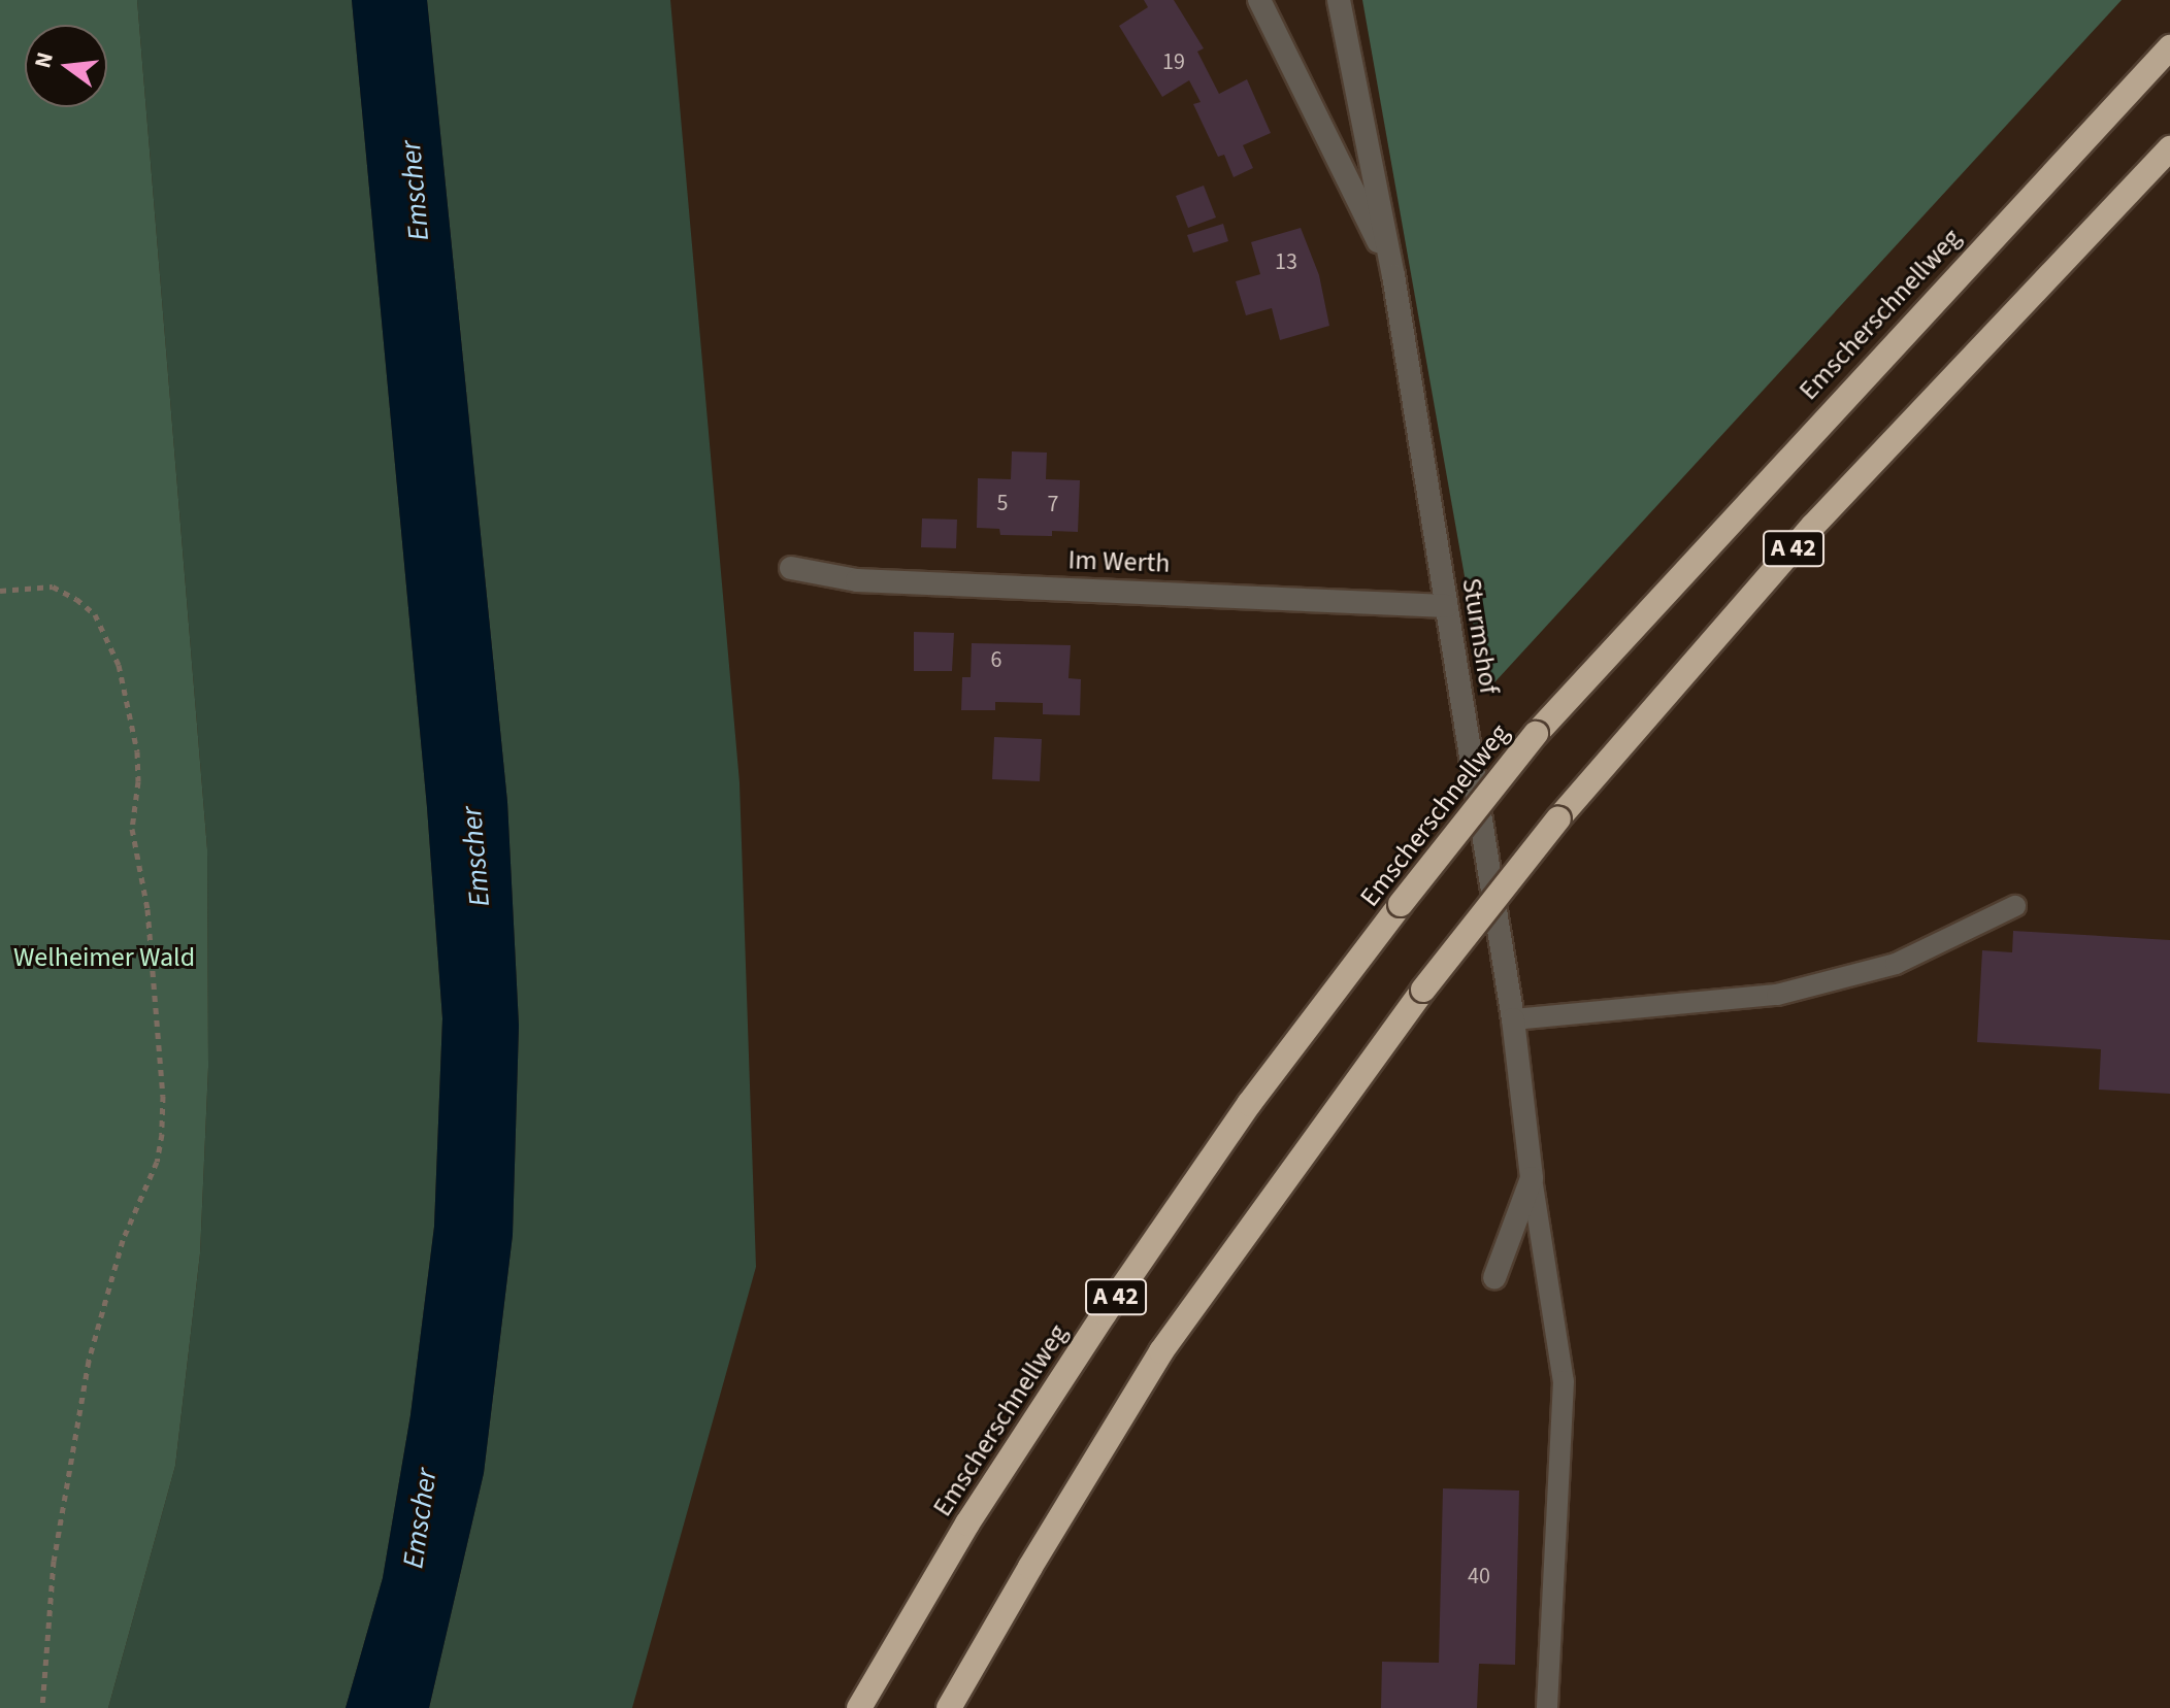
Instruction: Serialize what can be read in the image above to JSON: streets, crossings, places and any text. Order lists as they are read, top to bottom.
{
  "streets": {
    "highway": ["Emscherschnellweg", "A 42"],
    "street": ["Im Werth", "Sturmshof"]
  },
  "crossings": [
    ["Im Werth", "Sturmshof"]
  ],
  "water": ["Emscher"],
  "parks": ["Welheimer Wald"],
  "house_numbers": [
    "19",
    "13",
    "5",
    "7",
    "6",
    "40"
  ],
  "north": "left"
}
